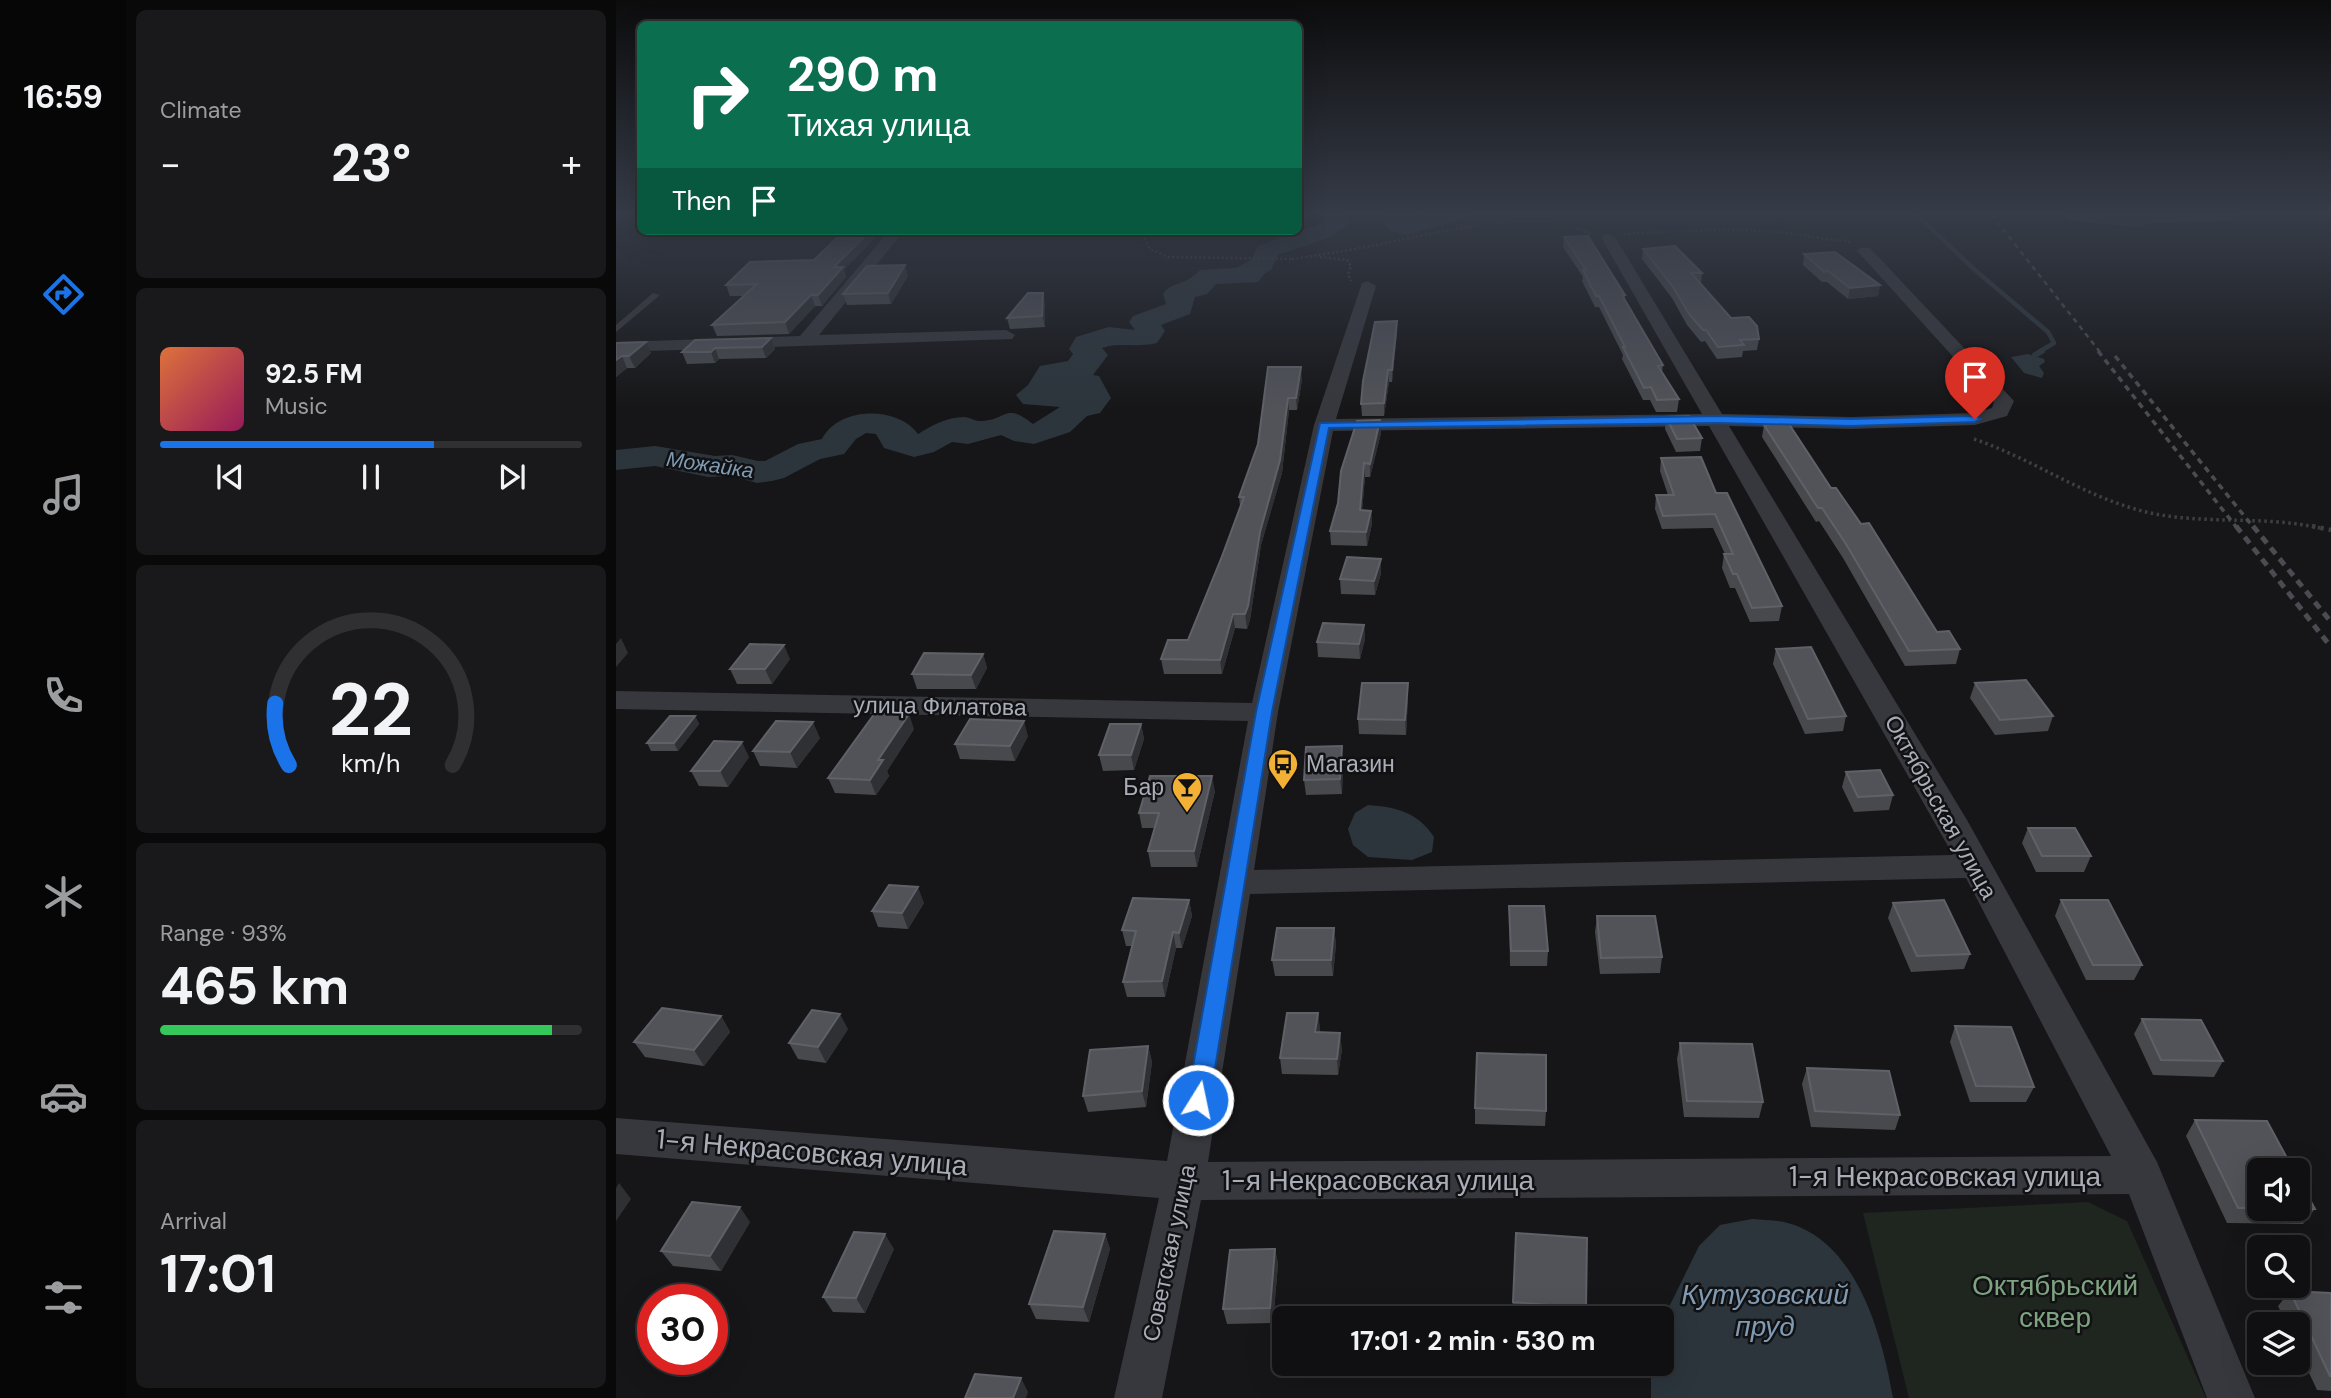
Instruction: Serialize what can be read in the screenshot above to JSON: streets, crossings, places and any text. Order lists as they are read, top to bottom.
{
  "streets": {
    "street": [
      "улица Филатова",
      "Октябрьская улица",
      "1-я Некрасовская улица",
      "Советская улица"
    ]
  },
  "crossings": [
    ["улица Филатова", "Советская улица"],
    ["Октябрьская улица", "1-я Некрасовская улица"],
    ["1-я Некрасовская улица", "Советская улица"]
  ],
  "water": ["Можайка", "Кутузовский пруд"],
  "parks": ["Октябрьский сквер"],
  "places": {
    "bus stop": ["Магазин"],
    "bar": ["Бар"]
  },
  "page": {
    "tabs": "16:59",
    "tile": [
      "Climate",
      ["Range · 93%", "465 km"],
      ["Arrival", "17:01"]
    ],
    "turn": ["290 m", "Тихая улица"],
    "heat": ["−", "23°", "+"],
    "then": "Then",
    "song": ["92.5 FM", "Music"],
    "limit": "30",
    "trip": "17:01 · 2 min · 530 m",
    "gauge": ["22", "km/h"]
  }
}
